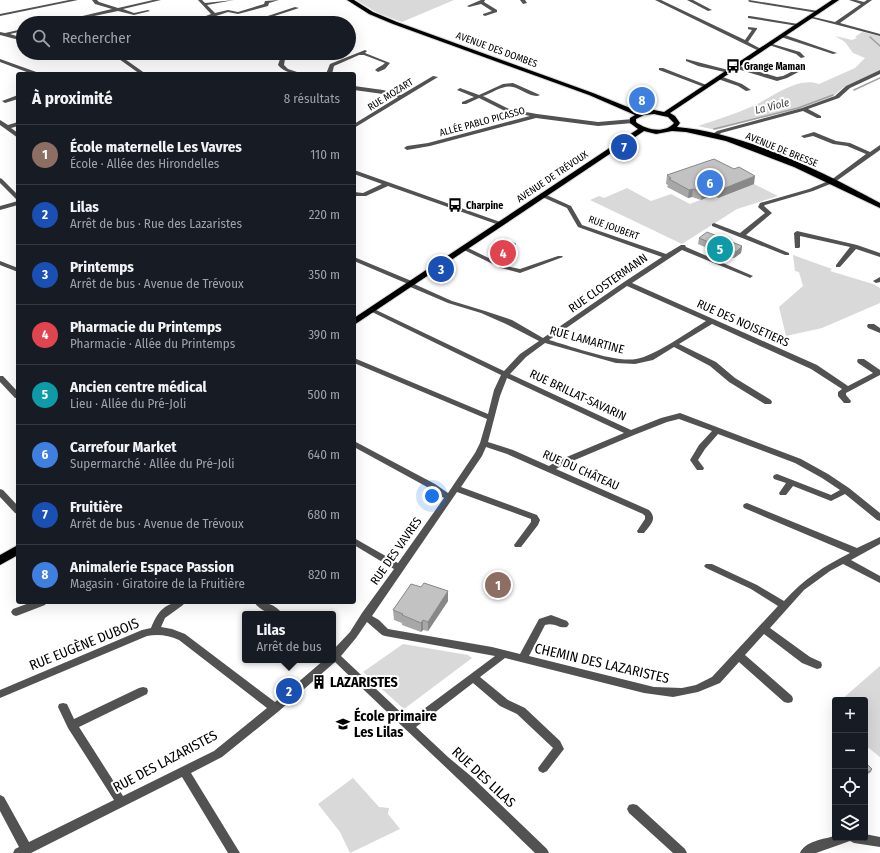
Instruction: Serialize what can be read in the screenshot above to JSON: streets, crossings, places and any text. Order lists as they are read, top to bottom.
{
  "streets": {
    "main road": ["AVENUE DES DOMBES", "AVENUE DE BRESSE", "AVENUE DE TRÉVOUX"],
    "street": [
      "RUE MOZART",
      "ALLÉE PABLO PICASSO",
      "RUE JOUBERT",
      "RUE CLOSTERMANN",
      "RUE DES NOISETIERS",
      "RUE LAMARTINE",
      "RUE BRILLAT-SAVARIN",
      "RUE DU CHÂTEAU",
      "RUE DES VAVRES",
      "RUE EUGÈNE DUBOIS",
      "CHEMIN DES LAZARISTES",
      "RUE DES LAZARISTES",
      "RUE DES LILAS"
    ]
  },
  "crossings": [
    ["AVENUE DE BRESSE", "AVENUE DE TRÉVOUX"],
    ["AVENUE DE TRÉVOUX", "RUE JOUBERT"],
    ["AVENUE DE TRÉVOUX", "RUE LAMARTINE"],
    ["AVENUE DE TRÉVOUX", "RUE BRILLAT-SAVARIN"],
    ["RUE JOUBERT", "RUE CLOSTERMANN"],
    ["RUE CLOSTERMANN", "RUE DES NOISETIERS"],
    ["RUE CLOSTERMANN", "RUE LAMARTINE"],
    ["RUE CLOSTERMANN", "RUE BRILLAT-SAVARIN"],
    ["RUE CLOSTERMANN", "RUE DES VAVRES"],
    ["RUE DES NOISETIERS", "RUE LAMARTINE"],
    ["RUE DU CHÂTEAU", "RUE DES VAVRES"],
    ["RUE DES VAVRES", "CHEMIN DES LAZARISTES"],
    ["RUE EUGÈNE DUBOIS", "RUE DES LAZARISTES"]
  ],
  "water": ["La Viole"],
  "places": {
    "bus stop": ["Grange Maman", "Charpine"],
    "building": ["LAZARISTES"],
    "school or university": ["École primaire Les Lilas"]
  },
  "page": {
    "search": "Rechercher",
    "heading": ["À proximité", "8 résultats"],
    "pins": [
      "8",
      "7",
      "6",
      "5",
      "4",
      "3",
      "1",
      "2"
    ],
    "list": [
      {
        "mark": "1",
        "name": "École maternelle Les Vavres",
        "note": "École · Allée des Hirondelles",
        "value": "110 m"
      },
      {
        "mark": "2",
        "name": "Lilas",
        "note": "Arrêt de bus · Rue des Lazaristes",
        "value": "220 m"
      },
      {
        "mark": "3",
        "name": "Printemps",
        "note": "Arrêt de bus · Avenue de Trévoux",
        "value": "350 m"
      },
      {
        "mark": "4",
        "name": "Pharmacie du Printemps",
        "note": "Pharmacie · Allée du Printemps",
        "value": "390 m"
      },
      {
        "mark": "5",
        "name": "Ancien centre médical",
        "note": "Lieu · Allée du Pré-Joli",
        "value": "500 m"
      },
      {
        "mark": "6",
        "name": "Carrefour Market",
        "note": "Supermarché · Allée du Pré-Joli",
        "value": "640 m"
      },
      {
        "mark": "7",
        "name": "Fruitière",
        "note": "Arrêt de bus · Avenue de Trévoux",
        "value": "680 m"
      },
      {
        "mark": "8",
        "name": "Animalerie Espace Passion",
        "note": "Magasin · Giratoire de la Fruitière",
        "value": "820 m"
      }
    ],
    "popup": ["Lilas", "Arrêt de bus"],
    "map_buttons": ["+", "−"]
  }
}
